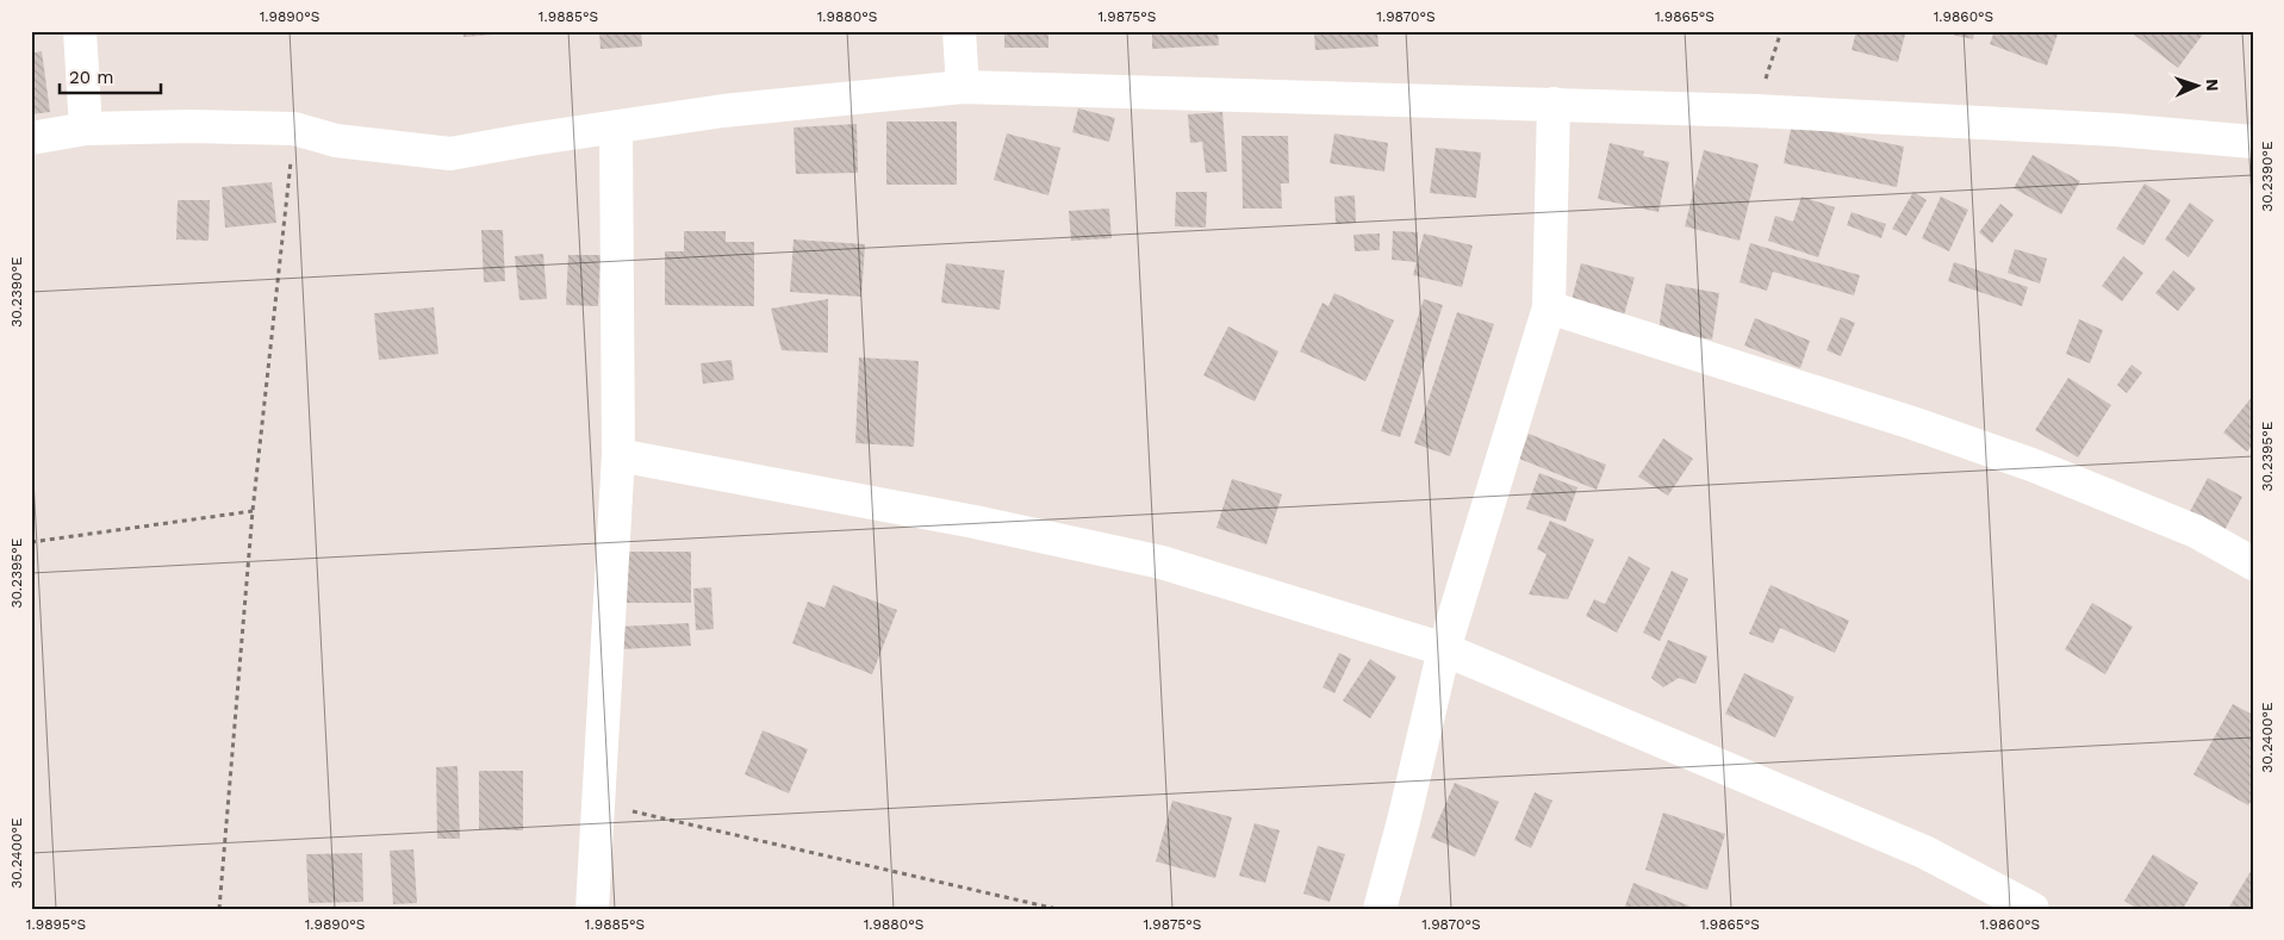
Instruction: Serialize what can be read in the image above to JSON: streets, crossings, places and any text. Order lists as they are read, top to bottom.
{
  "scale_bar": "20 m",
  "north": "right",
  "coordinates": [
    "1.9890°S",
    "1.9885°S",
    "1.9880°S",
    "1.9875°S",
    "1.9870°S",
    "1.9865°S",
    "1.9860°S",
    "30.2390°E",
    "30.2395°E",
    "30.2400°E",
    "1.9895°S"
  ]
}
